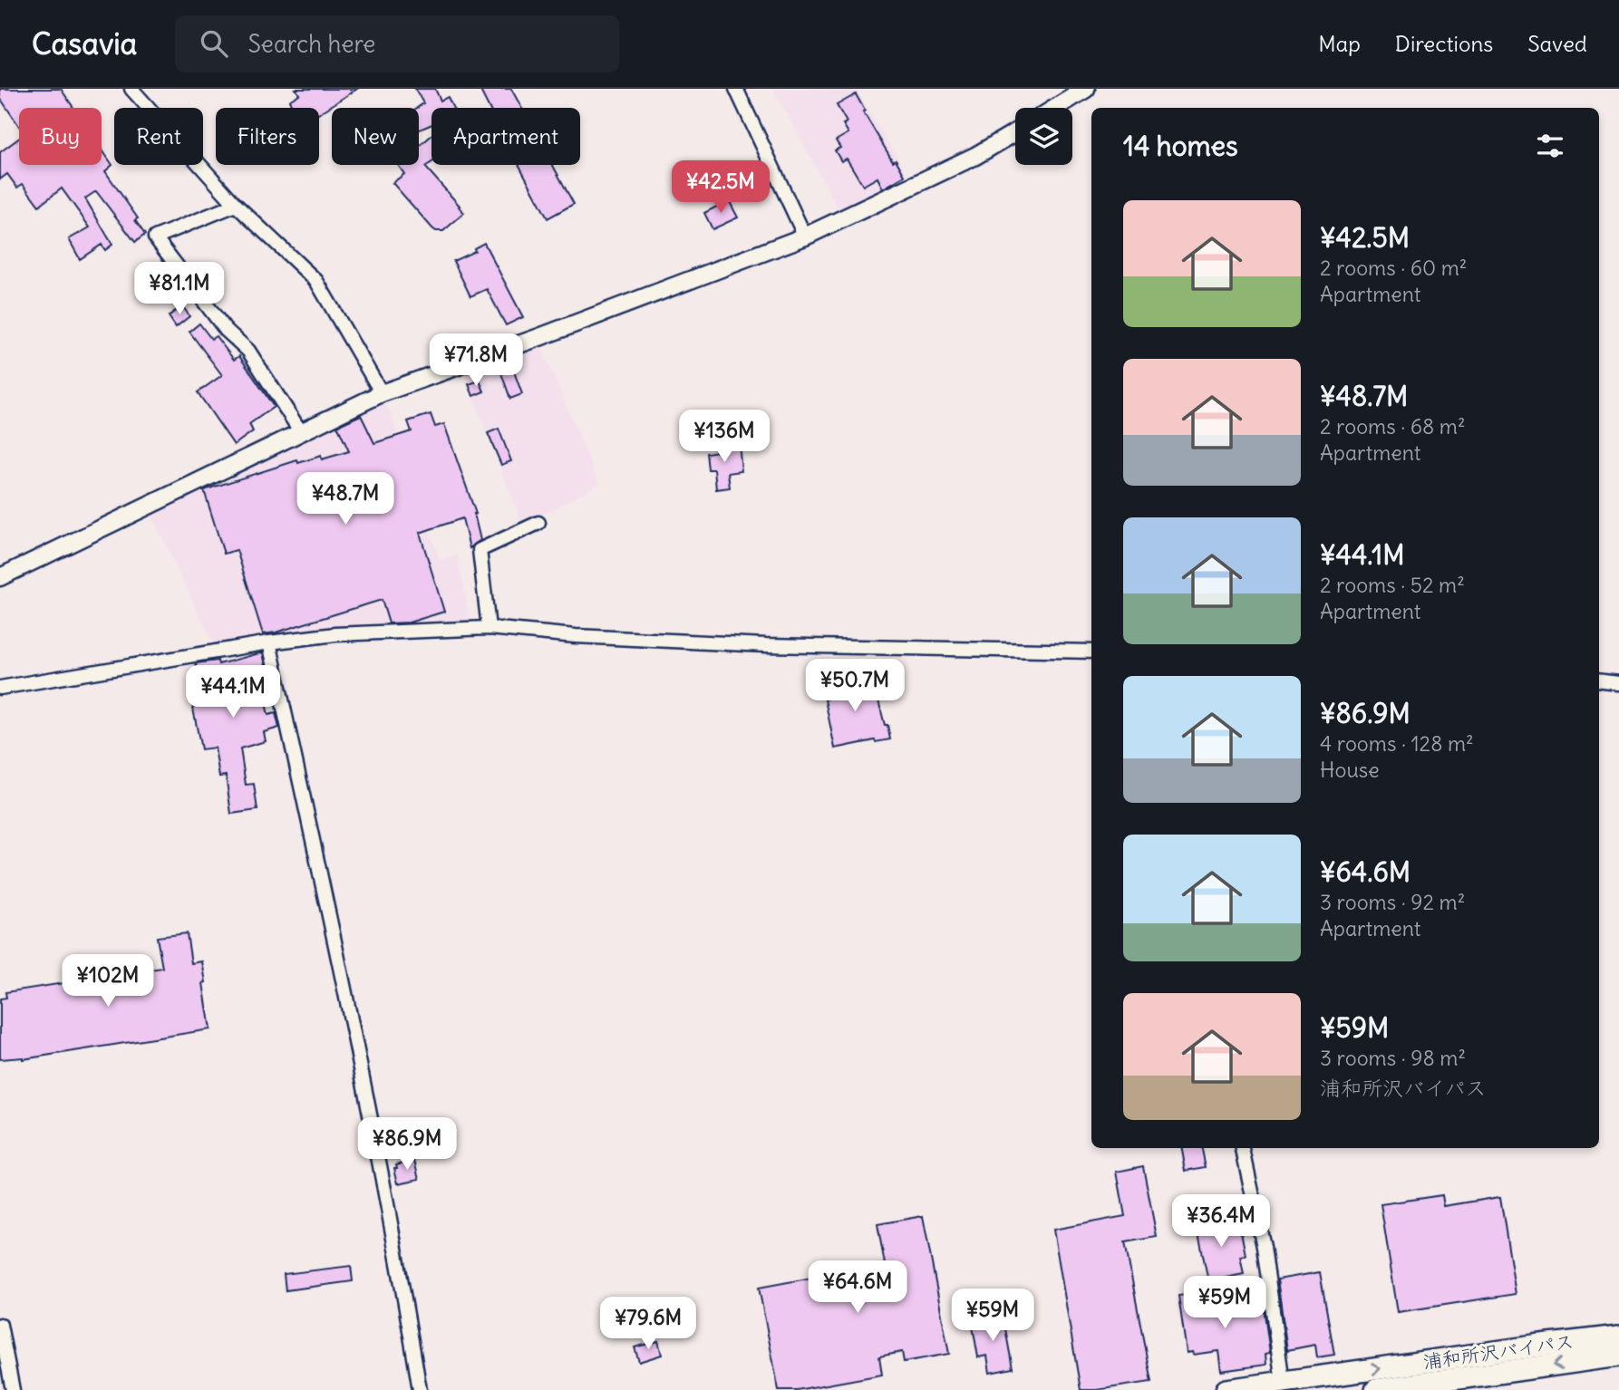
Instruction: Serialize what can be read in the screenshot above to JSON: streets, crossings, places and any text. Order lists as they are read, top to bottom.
{
  "streets": {
    "highway": ["浦和所沢バイパス"]
  },
  "page": {
    "header": "Casavia",
    "search": "Search here",
    "nav": ["Map", "Directions", "Saved"],
    "chip": [
      "Buy",
      "Rent",
      "Filters",
      "New",
      "Apartment"
    ],
    "heading": "14 homes",
    "price": [
      "¥42.5M",
      "¥81.1M",
      "¥71.8M",
      "¥136M",
      "¥48.7M",
      "¥50.7M",
      "¥44.1M",
      "¥102M",
      "¥86.9M",
      "¥36.4M",
      "¥64.6M",
      "¥59M",
      "¥59M",
      "¥79.6M"
    ],
    "list": [
      {
        "name": "¥42.5M",
        "note": "2 rooms · 60 m² · Apartment"
      },
      {
        "name": "¥48.7M",
        "note": "2 rooms · 68 m² · Apartment"
      },
      {
        "name": "¥44.1M",
        "note": "2 rooms · 52 m² · Apartment"
      },
      {
        "name": "¥86.9M",
        "note": "4 rooms · 128 m² · House"
      },
      {
        "name": "¥64.6M",
        "note": "3 rooms · 92 m² · Apartment"
      },
      {
        "name": "¥59M",
        "note": "3 rooms · 98 m² · 浦和所沢バイパス"
      }
    ]
  }
}
